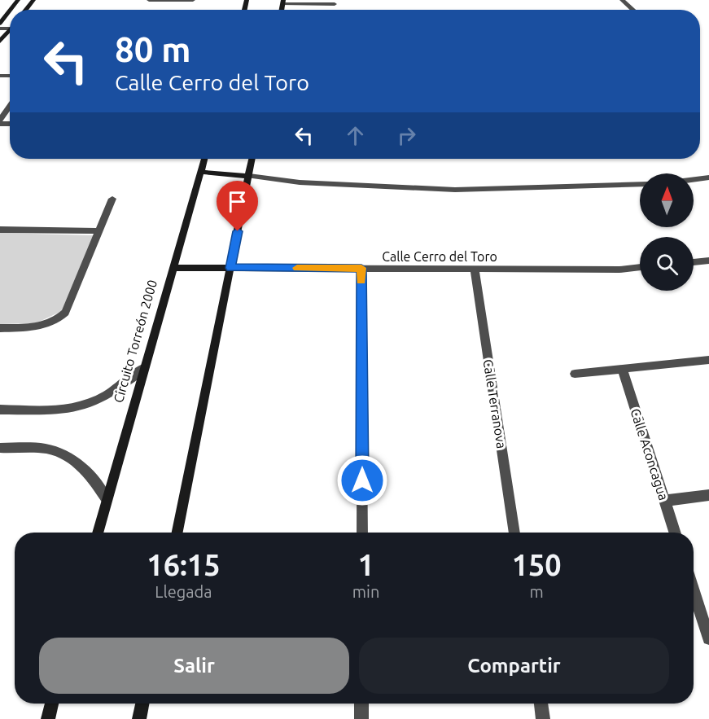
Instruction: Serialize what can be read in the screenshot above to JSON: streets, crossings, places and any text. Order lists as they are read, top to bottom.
{
  "streets": {
    "main road": ["Circuito Torreón 2000"],
    "street": ["Calle Cerro del Toro", "Calle Terranova", "Calle Aconcagua"]
  },
  "crossings": [
    ["Calle Cerro del Toro", "Calle Terranova"]
  ],
  "north": "top",
  "page": {
    "turn": ["80 m", "Calle Cerro del Toro"],
    "eta": [
      "16:15",
      "Llegada",
      "1",
      "min",
      "150",
      "m"
    ],
    "buttons": ["Salir", "Compartir"]
  }
}
